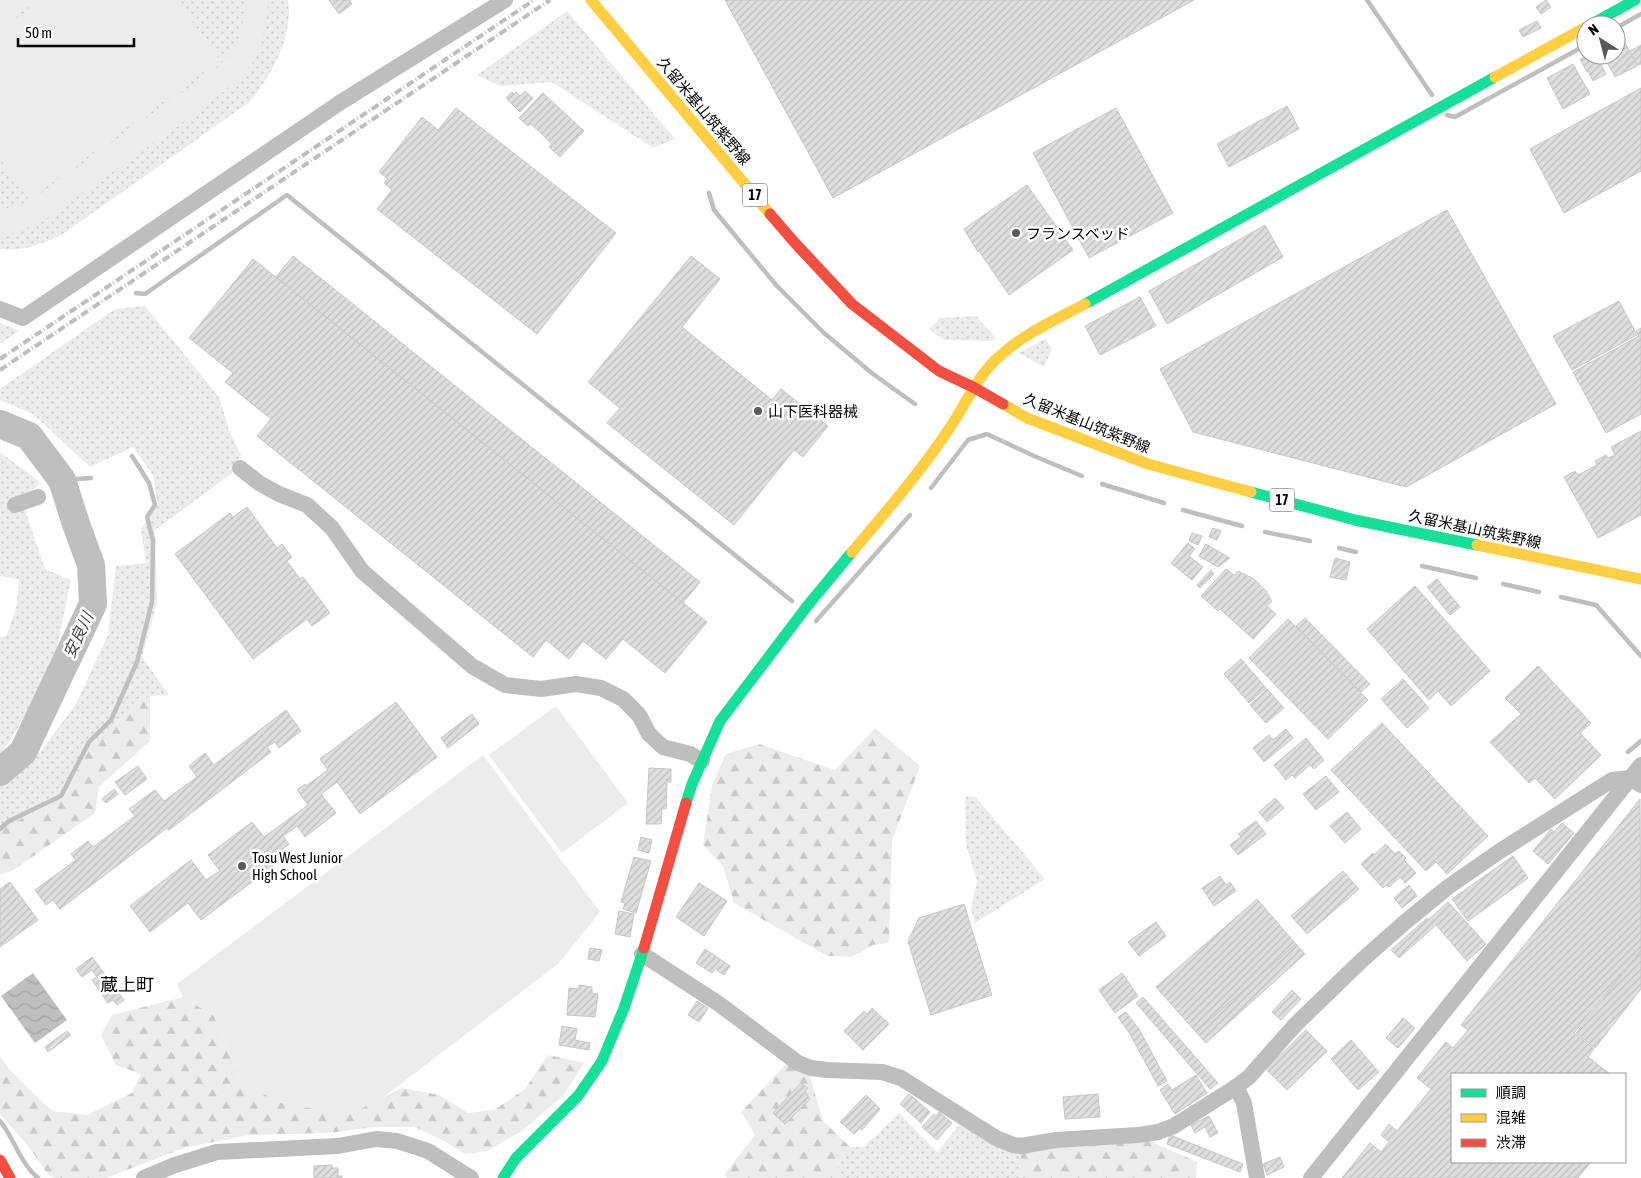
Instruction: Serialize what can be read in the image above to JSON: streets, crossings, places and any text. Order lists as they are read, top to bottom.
{
  "streets": {
    "street": ["久留米基山筑紫野線", "17"]
  },
  "districts": ["蔵上町"],
  "water": ["安良川"],
  "places": ["フランスベッド", "山下医科器械", "Tosu West Junior High School"],
  "legend": ["順調", "混雑", "渋滞"],
  "scale_bar": "50 m",
  "north": "top left"
}
